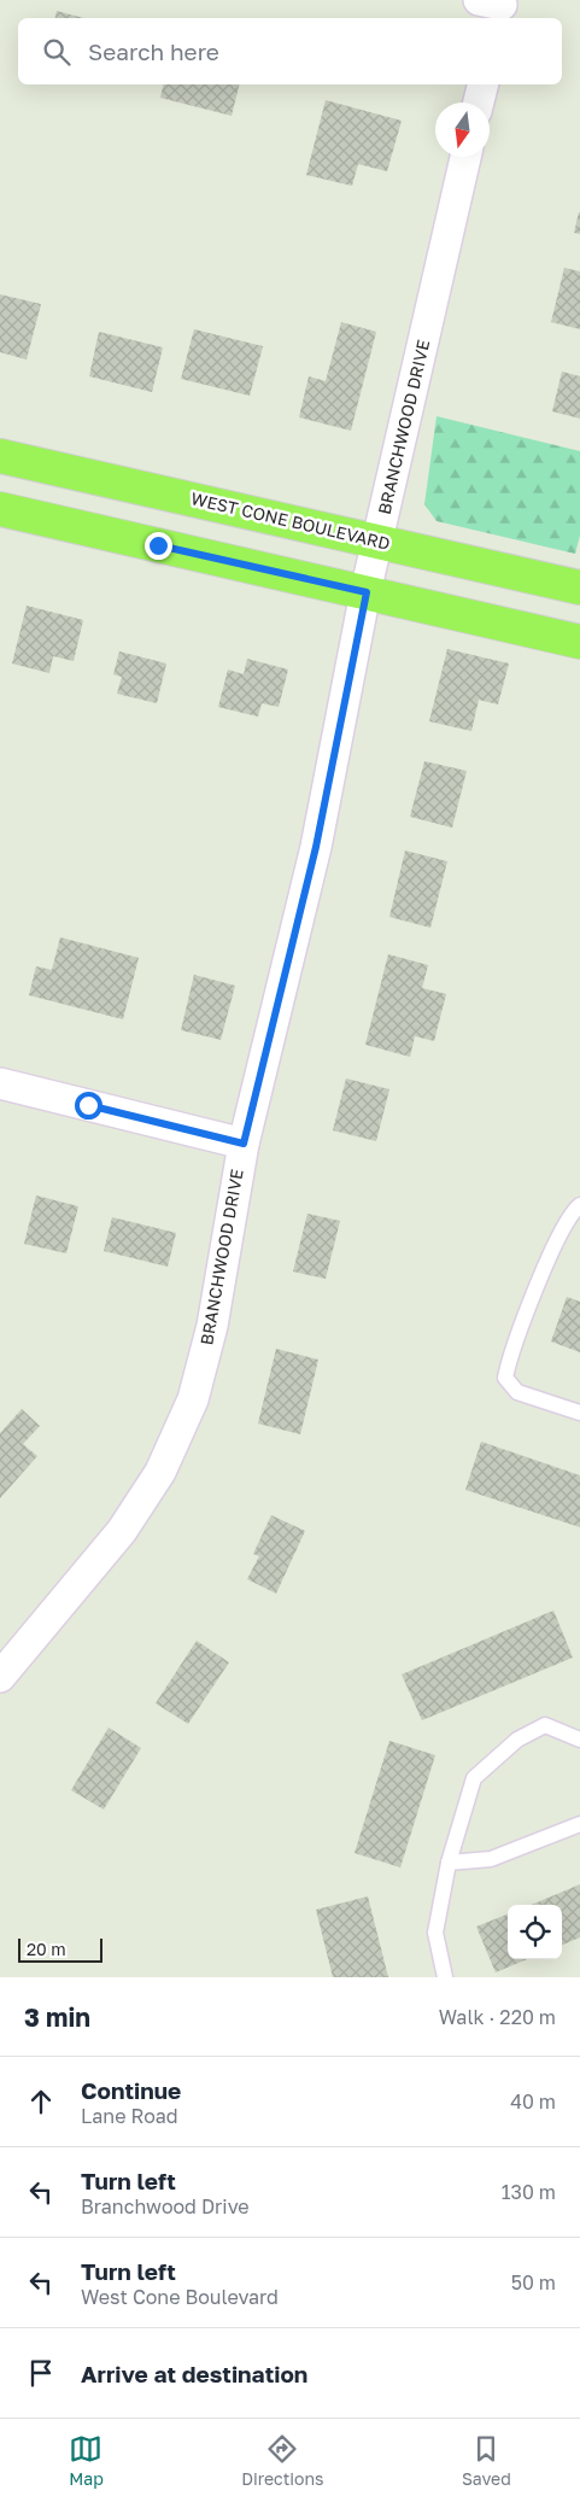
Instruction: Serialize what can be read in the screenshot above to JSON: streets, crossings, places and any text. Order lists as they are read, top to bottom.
{
  "streets": {
    "main road": ["WEST CONE BOULEVARD"],
    "street": ["BRANCHWOOD DRIVE"]
  },
  "crossings": [
    ["BRANCHWOOD DRIVE", "WEST CONE BOULEVARD"]
  ],
  "scale_bar": "20 m",
  "north": "bottom",
  "page": {
    "search": "Search here",
    "scale": "20 m",
    "heading": ["3 min", "Walk · 220 m"],
    "list": [
      ["Continue", "Lane Road", "40 m"],
      ["Turn left", "Branchwood Drive", "130 m"],
      ["Turn left", "West Cone Boulevard", "50 m"],
      "Arrive at destination"
    ],
    "nav": ["Map", "Directions", "Saved"]
  }
}
